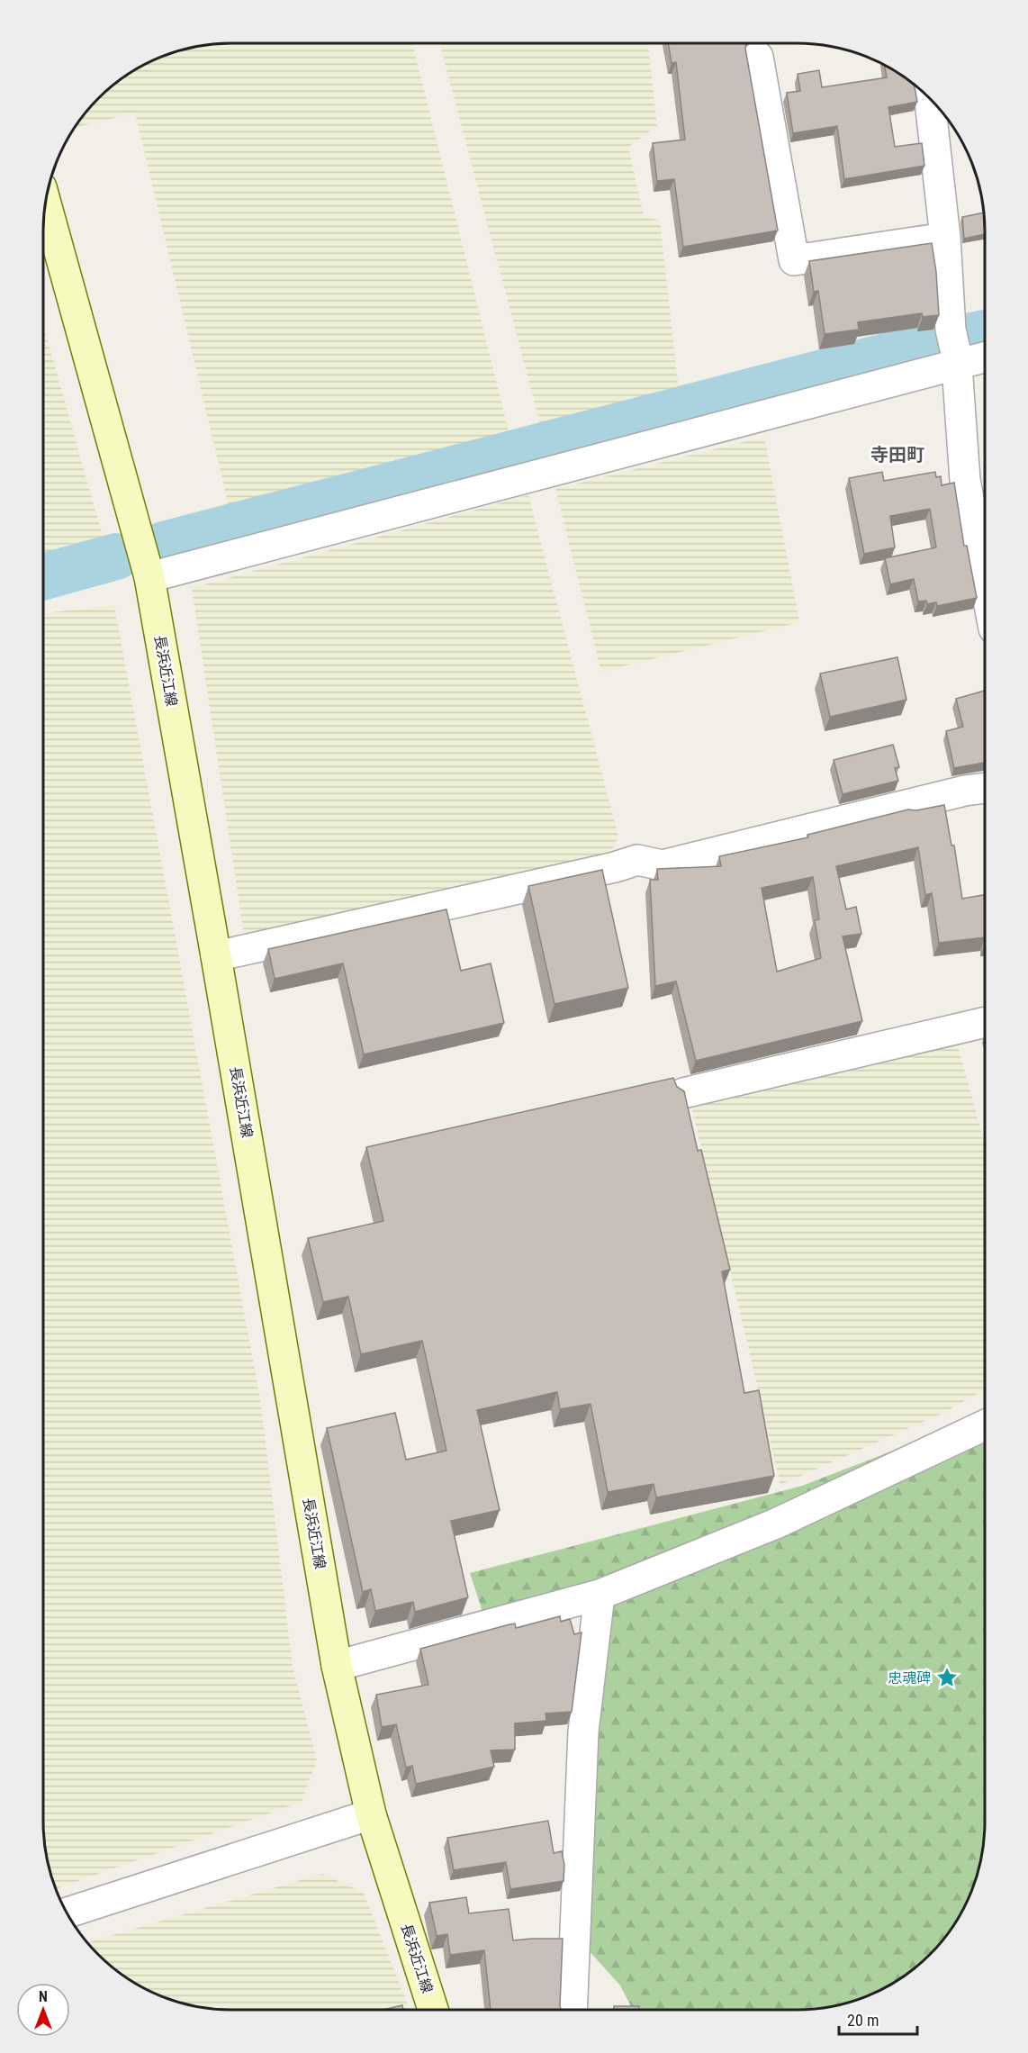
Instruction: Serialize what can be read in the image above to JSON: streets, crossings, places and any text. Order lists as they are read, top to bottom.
{
  "streets": {
    "main road": ["長浜近江線"]
  },
  "districts": ["寺田町"],
  "places": {
    "place": ["忠魂碑"]
  },
  "scale_bar": "20 m",
  "north": "top"
}
